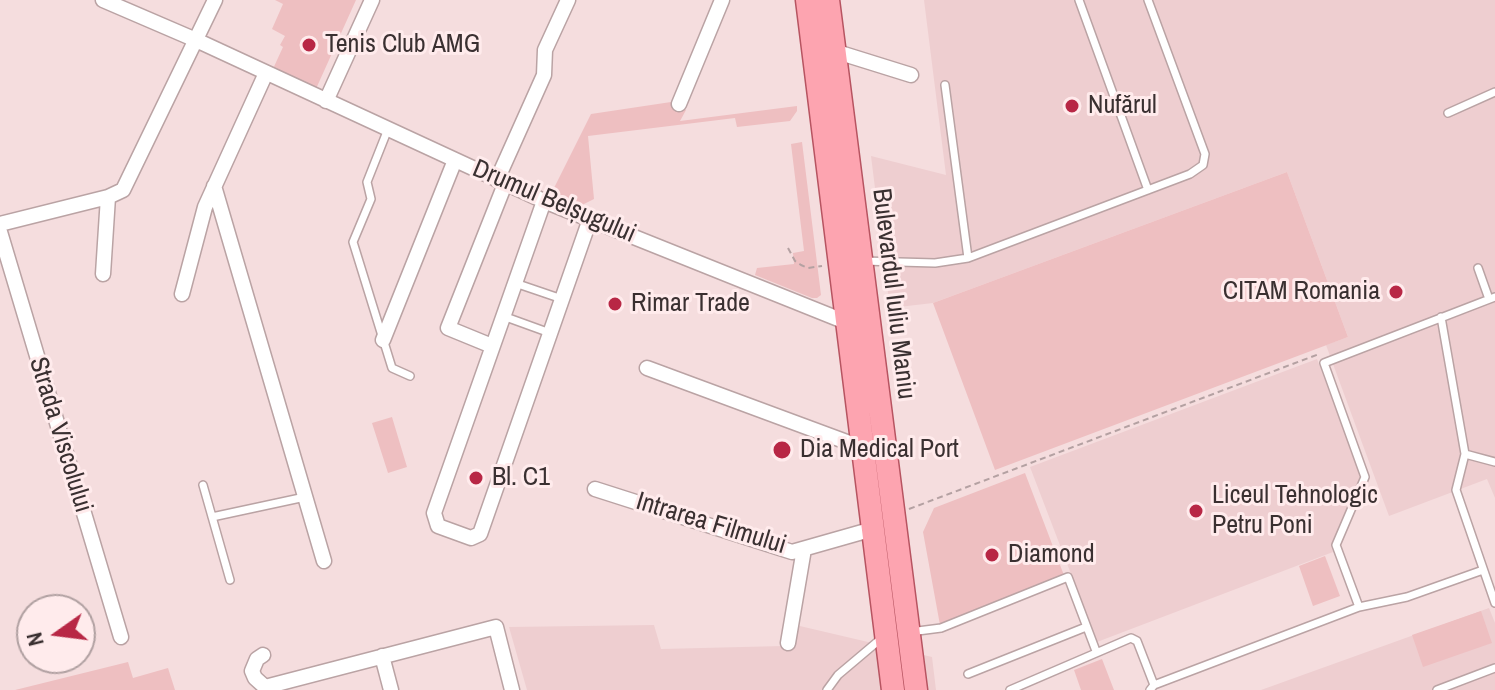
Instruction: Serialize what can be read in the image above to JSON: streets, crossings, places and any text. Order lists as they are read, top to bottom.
{
  "streets": {
    "main road": ["Bulevardul Iuliu Maniu"],
    "street": ["Drumul Belșugului", "Strada Viscolului", "Intrarea Filmului"]
  },
  "crossings": [
    ["Drumul Belșugului", "Bulevardul Iuliu Maniu"],
    ["Bulevardul Iuliu Maniu", "Intrarea Filmului"]
  ],
  "places": [
    "Tenis Club AMG",
    "Nufărul",
    "CITAM Romania",
    "Rimar Trade",
    "Dia Medical Port",
    "Bl. C1",
    "Liceul Tehnologic Petru Poni",
    "Diamond"
  ],
  "north": "left"
}
